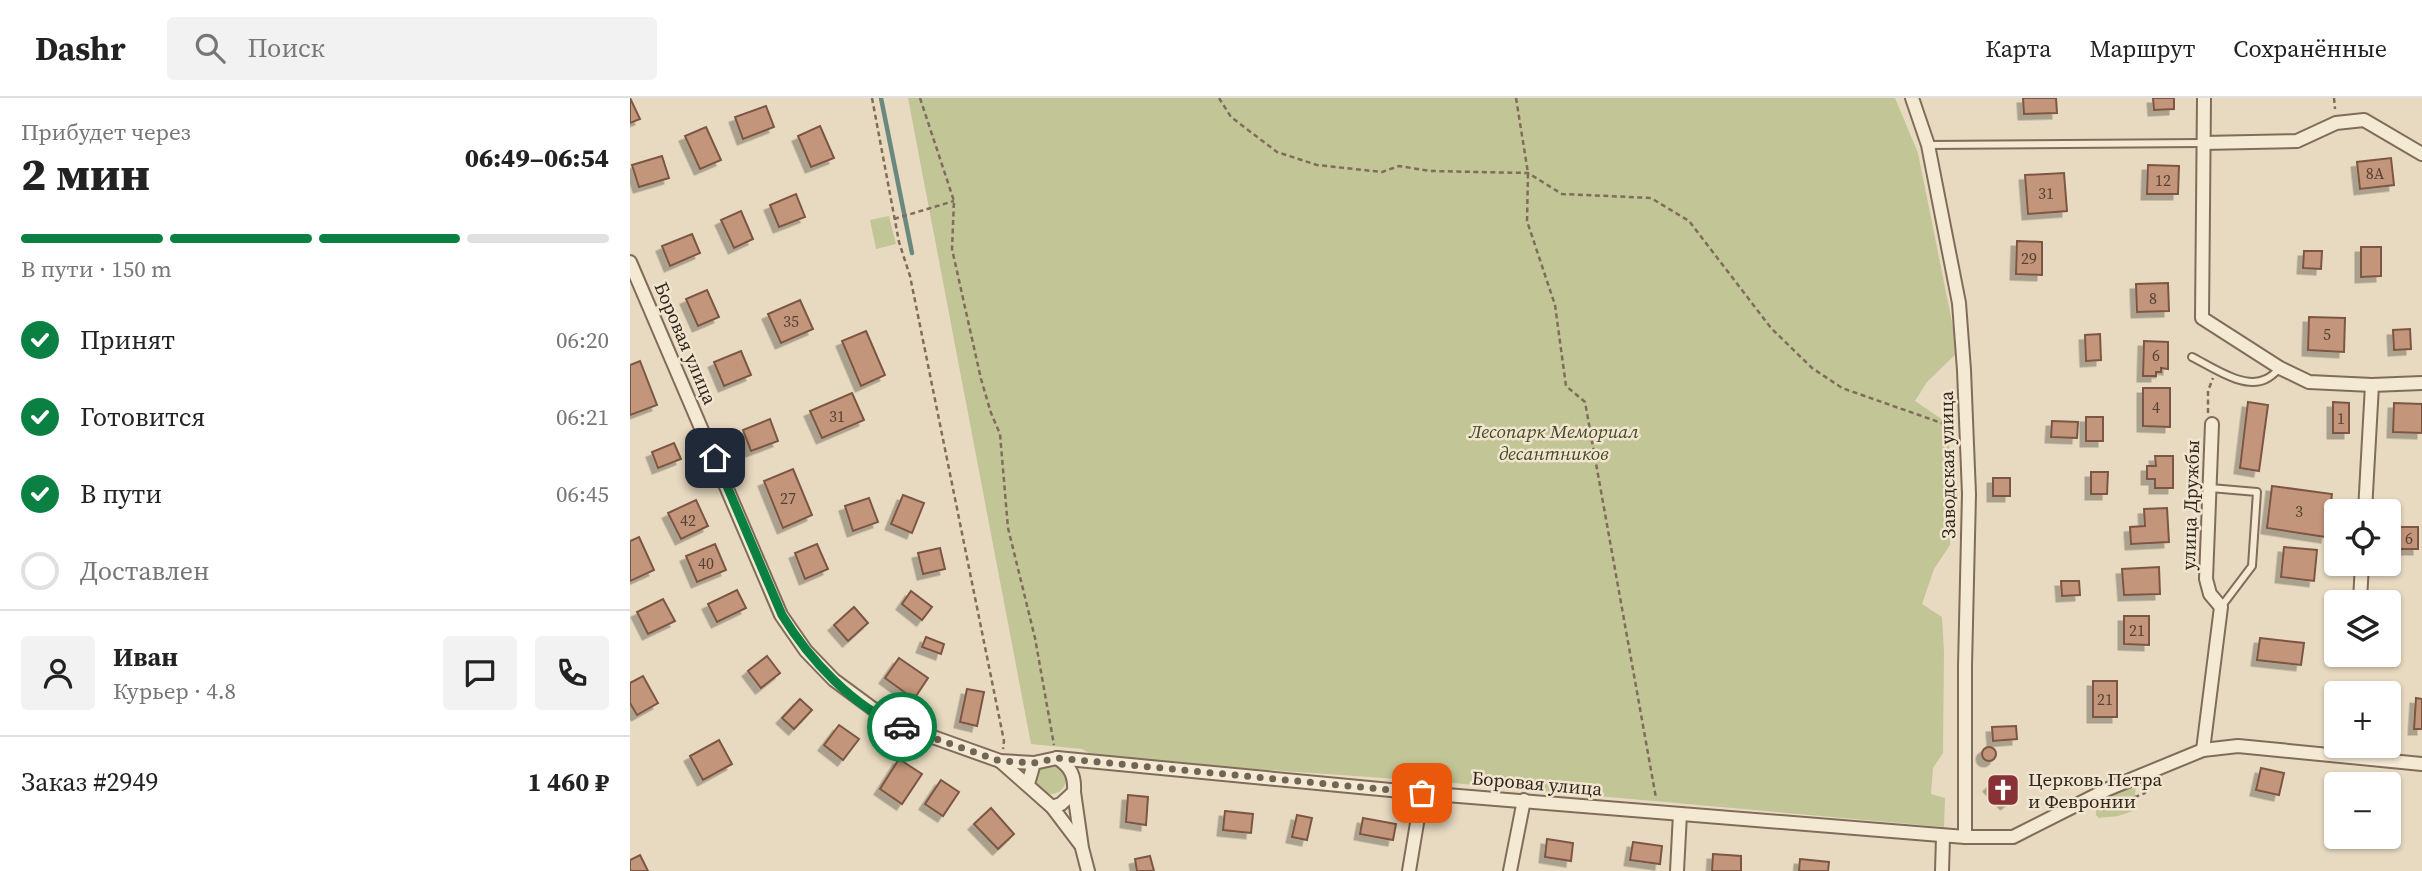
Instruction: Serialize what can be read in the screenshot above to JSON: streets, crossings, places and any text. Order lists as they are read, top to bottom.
{
  "streets": {
    "street": ["Боровая улица", "Заводская улица", "улица Дружбы"]
  },
  "crossings": [
    ["Боровая улица", "Заводская улица"]
  ],
  "parks": ["Лесопарк Мемориал десантников"],
  "places": {
    "church": ["Церковь Петра и Февронии"]
  },
  "house_numbers": [
    "8А",
    "12",
    "31",
    "29",
    "8",
    "35",
    "5",
    "6",
    "4",
    "31",
    "1",
    "27",
    "3",
    "42",
    "6",
    "40",
    "21",
    "21"
  ],
  "page": {
    "header": "Dashr",
    "search": "Поиск",
    "nav": ["Карта", "Маршрут", "Сохранённые"],
    "heading": ["2 мин", "Прибудет через", "06:49–06:54"],
    "panel": [
      "Иван",
      "Курьер · 4.8",
      "Заказ #2949",
      "1 460 ₽"
    ],
    "bar": "В пути · 150 m",
    "list": [
      ["Принят", "06:20"],
      ["Готовится", "06:21"],
      ["В пути", "06:45"],
      "Доставлен"
    ],
    "map_buttons": ["+", "−"]
  }
}
